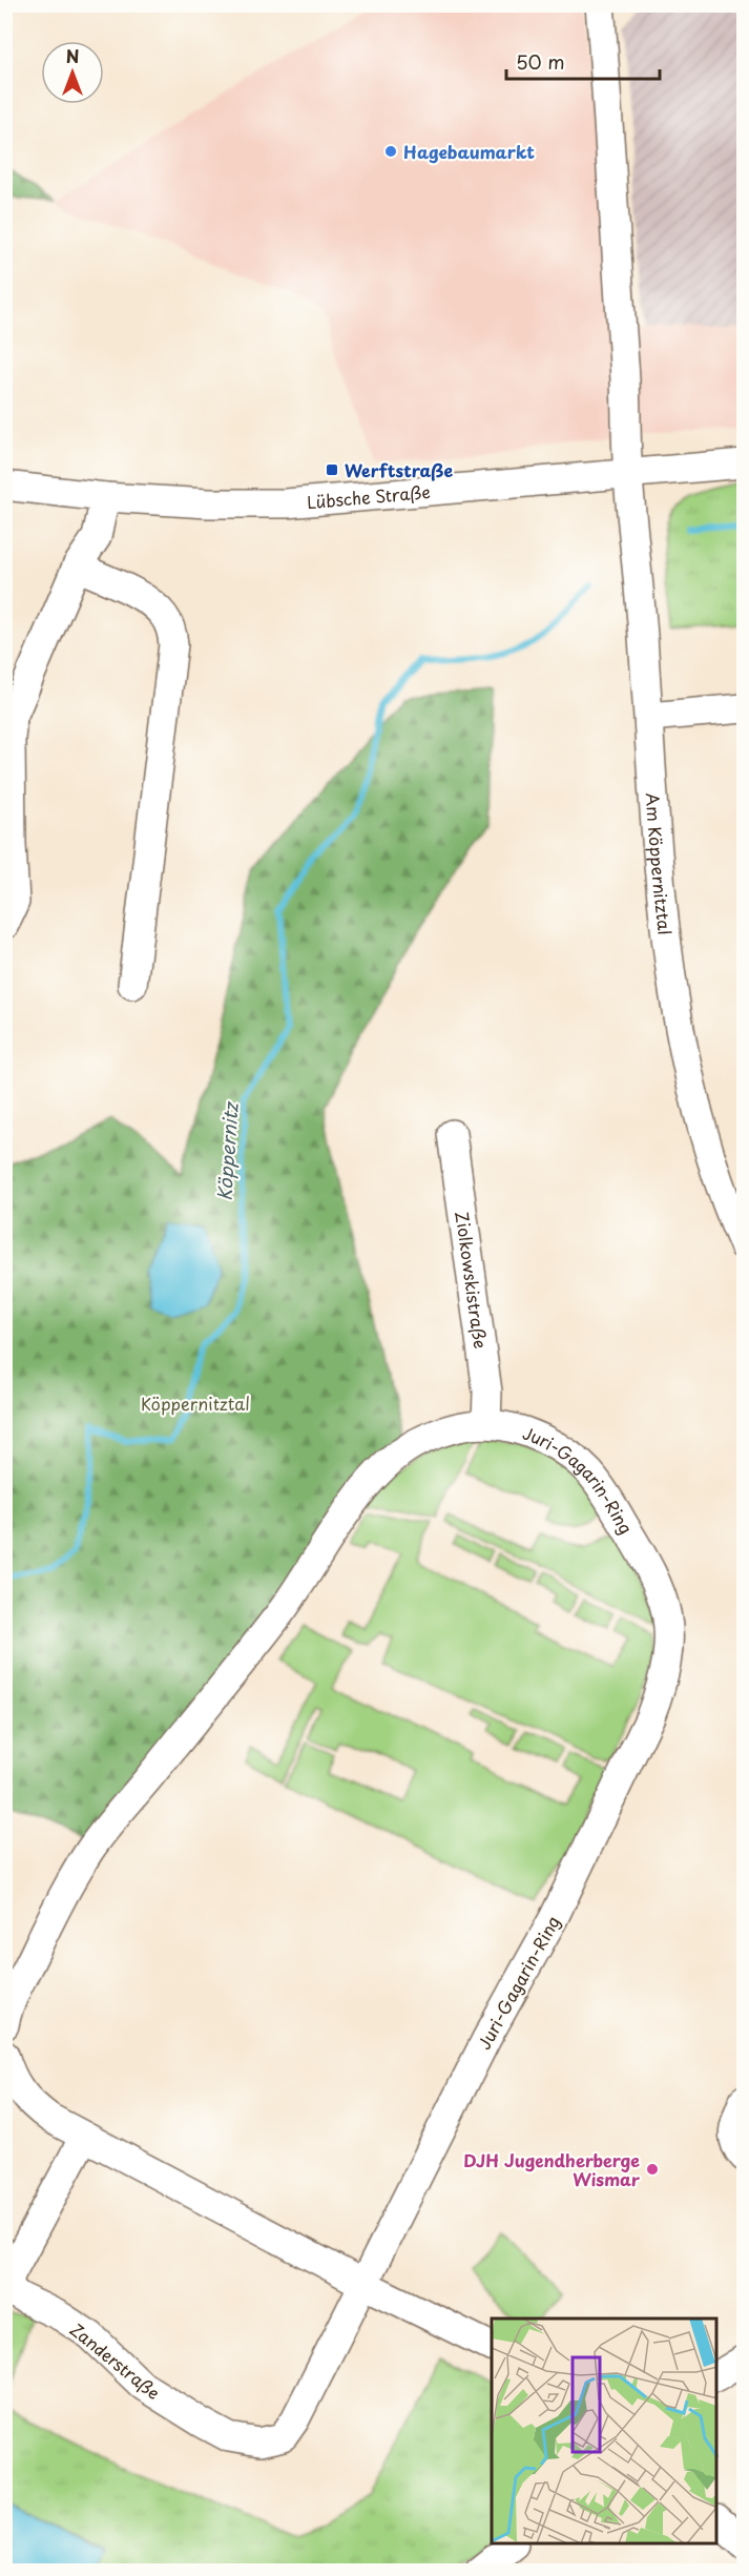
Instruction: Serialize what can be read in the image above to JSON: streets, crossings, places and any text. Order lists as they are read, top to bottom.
{
  "streets": {
    "street": [
      "Lübsche Straße",
      "Am Köppernitztal",
      "Ziolkowskistraße",
      "Juri-Gagarin-Ring",
      "Zanderstraße"
    ]
  },
  "crossings": [
    ["Lübsche Straße", "Am Köppernitztal"],
    ["Ziolkowskistraße", "Juri-Gagarin-Ring"],
    ["Juri-Gagarin-Ring", "Zanderstraße"]
  ],
  "water": ["Köppernitz"],
  "parks": ["Köppernitztal"],
  "places": {
    "other": ["Hagebaumarkt", "DJH Jugendherberge Wismar"],
    "transit": ["Werftstraße"]
  },
  "scale_bar": "50 m",
  "north": "top"
}
